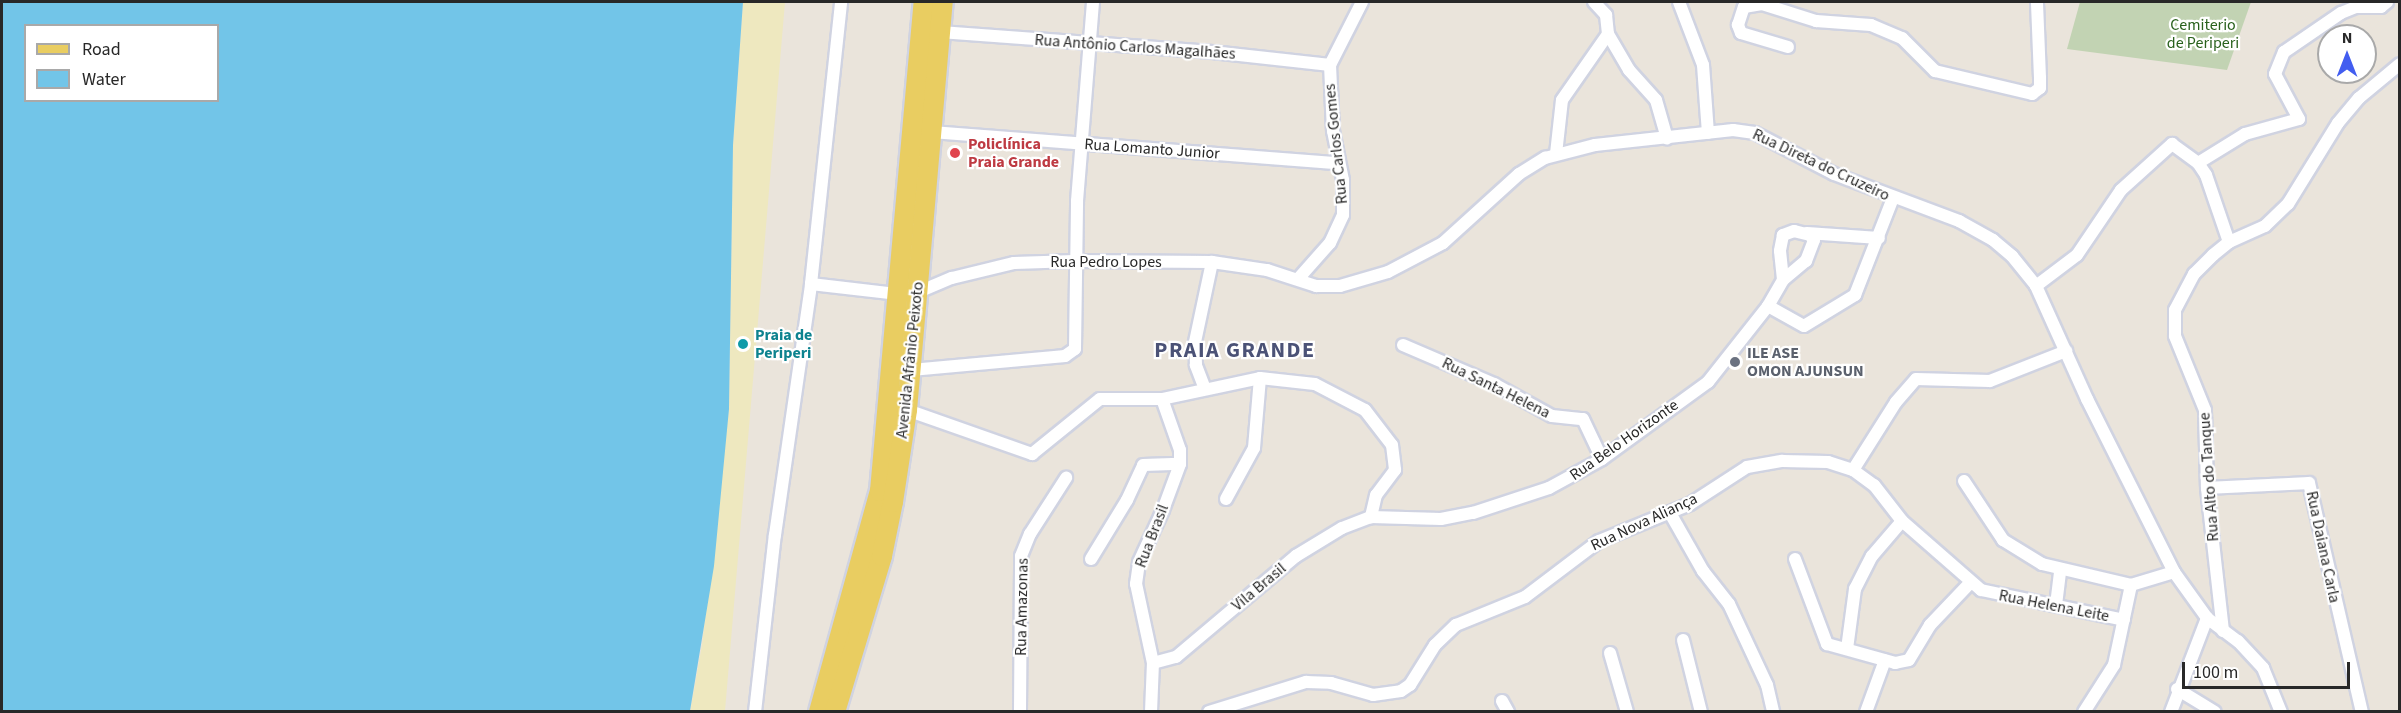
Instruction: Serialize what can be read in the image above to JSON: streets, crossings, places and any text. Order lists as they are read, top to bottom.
{
  "streets": {
    "main road": ["Avenida Afrânio Peixoto"],
    "street": [
      "Rua Antônio Carlos Magalhães",
      "Rua Carlos Gomes",
      "Rua Lomanto Junior",
      "Rua Direta do Cruzeiro",
      "Rua Pedro Lopes",
      "Rua Santa Helena",
      "Rua Belo Horizonte",
      "Rua Alto do Tanque",
      "Rua Nova Aliança",
      "Rua Brasil",
      "Rua Daiana Carla",
      "Vila Brasil",
      "Rua Helena Leite",
      "Rua Amazonas"
    ]
  },
  "crossings": [
    ["Rua Antônio Carlos Magalhães", "Rua Carlos Gomes"],
    ["Rua Antônio Carlos Magalhães", "Avenida Afrânio Peixoto"],
    ["Rua Carlos Gomes", "Rua Lomanto Junior"],
    ["Rua Carlos Gomes", "Rua Direta do Cruzeiro"],
    ["Rua Carlos Gomes", "Rua Pedro Lopes"],
    ["Rua Lomanto Junior", "Avenida Afrânio Peixoto"],
    ["Rua Direta do Cruzeiro", "Rua Pedro Lopes"],
    ["Rua Direta do Cruzeiro", "Rua Alto do Tanque"],
    ["Rua Pedro Lopes", "Avenida Afrânio Peixoto"],
    ["Rua Santa Helena", "Rua Belo Horizonte"],
    ["Rua Belo Horizonte", "Vila Brasil"],
    ["Rua Alto do Tanque", "Rua Daiana Carla"],
    ["Rua Nova Aliança", "Rua Helena Leite"],
    ["Rua Brasil", "Vila Brasil"]
  ],
  "districts": ["PRAIA GRANDE"],
  "parks": ["Cemiterio de Periperi"],
  "places": ["Policlínica Praia Grande", "Praia de Periperi", "ILE ASE OMON AJUNSUN"],
  "legend": ["Road", "Water"],
  "scale_bar": "100 m",
  "north": "top"
}
